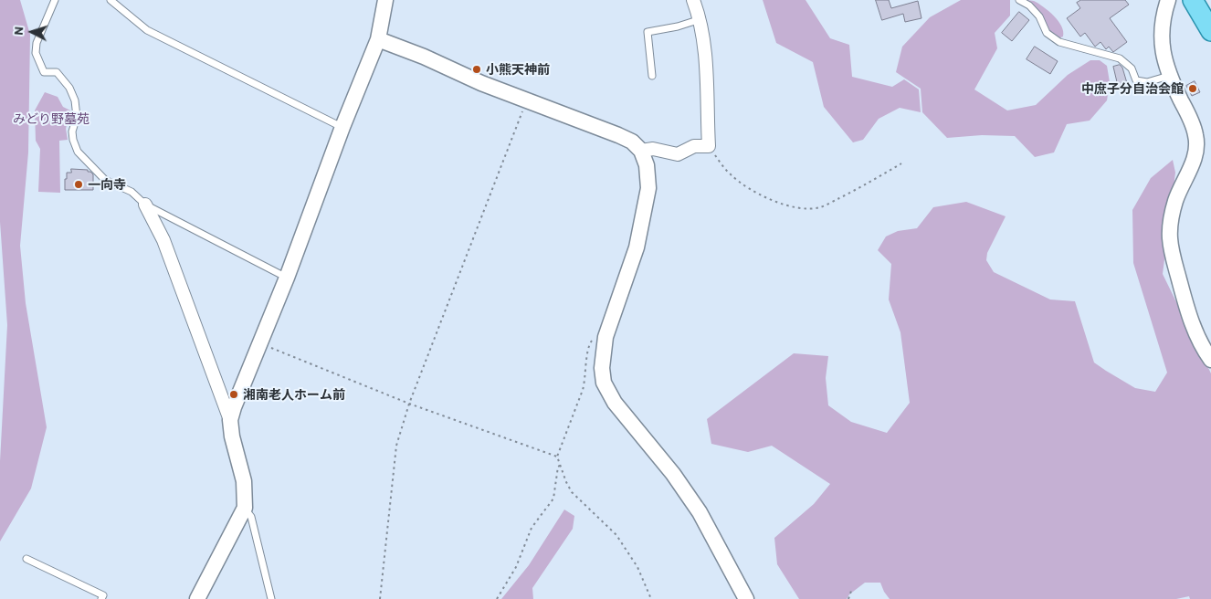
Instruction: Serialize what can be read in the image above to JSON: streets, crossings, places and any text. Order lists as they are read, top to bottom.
{
  "parks": ["みどり野墓苑"],
  "places": [
    "小熊天神前",
    "中庶子分自治会館",
    "一向寺",
    "湘南老人ホーム前"
  ],
  "north": "left"
}
